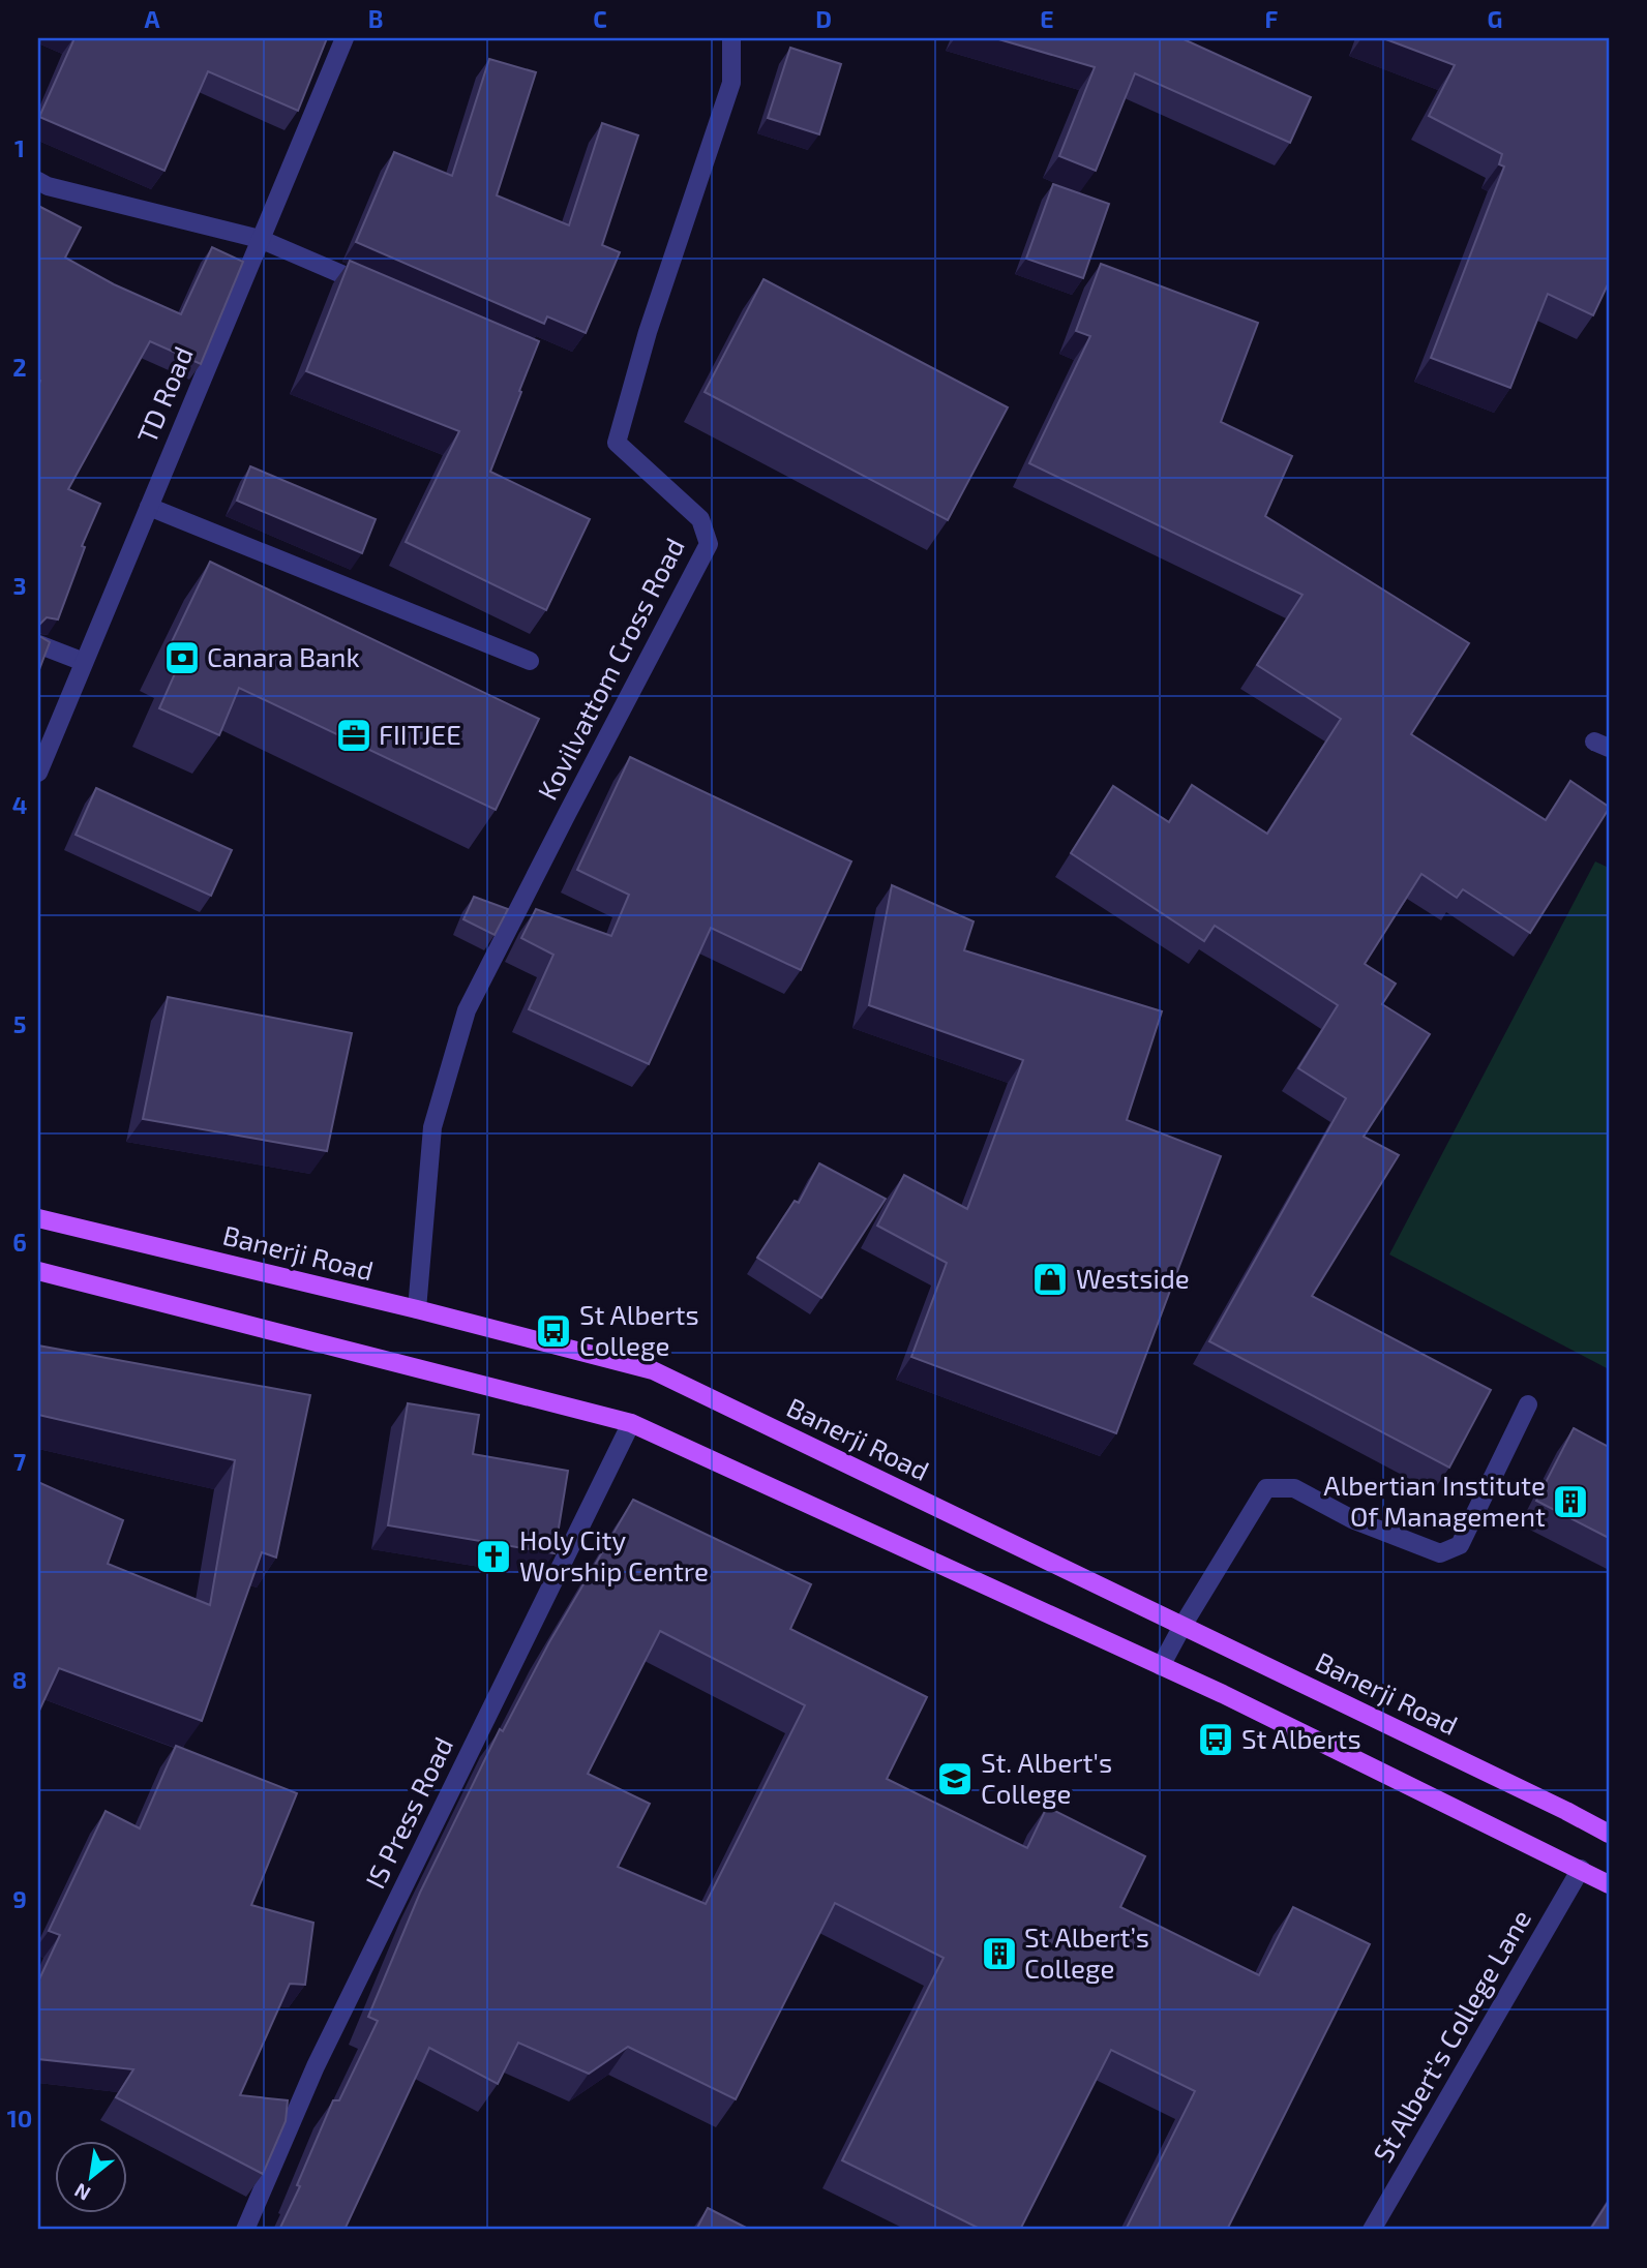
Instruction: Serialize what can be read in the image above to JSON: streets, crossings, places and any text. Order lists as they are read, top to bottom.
{
  "streets": {
    "main road": ["Banerji Road"],
    "street": [
      "TD Road",
      "Kovilvattom Cross Road",
      "IS Press Road",
      "St Albert's College Lane"
    ]
  },
  "crossings": [
    ["Kovilvattom Cross Road", "Banerji Road"]
  ],
  "places": {
    "bank": ["Canara Bank"],
    "office": ["FIITJEE"],
    "shop": ["Westside"],
    "bus stop": ["St Alberts College", "St Alberts"],
    "building": ["Albertian Institute Of Management", "St Albert’s College"],
    "church": ["Holy City Worship Centre"],
    "school or university": ["St. Albert's College"]
  },
  "north": "bottom left",
  "grid": {
    "columns": [
      "A",
      "B",
      "C",
      "D",
      "E",
      "F",
      "G"
    ],
    "rows": [
      "1",
      "2",
      "3",
      "4",
      "5",
      "6",
      "7",
      "8",
      "9",
      "10"
    ]
  }
}
